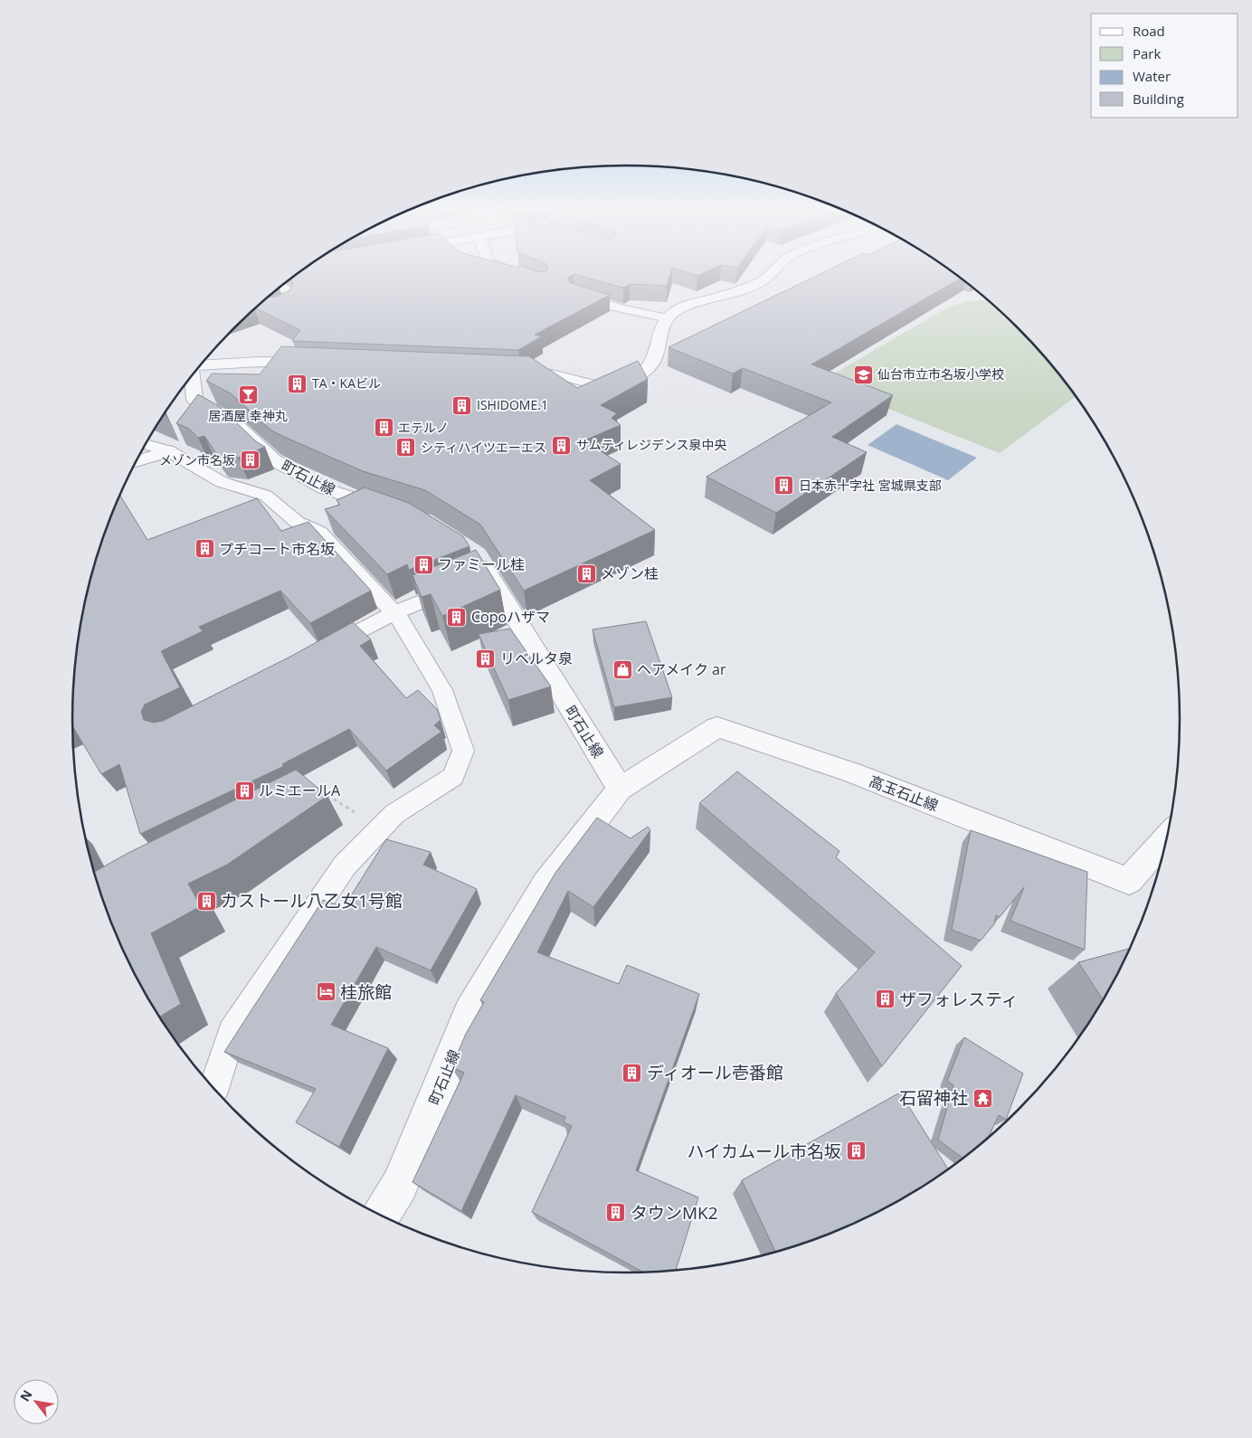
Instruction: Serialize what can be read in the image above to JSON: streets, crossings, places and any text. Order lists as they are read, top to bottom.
{
  "streets": {
    "street": ["町石止線", "高玉石止線"]
  },
  "crossings": [
    ["町石止線", "高玉石止線"]
  ],
  "places": {
    "school or university": ["仙台市立市名坂小学校"],
    "building": [
      "TA・KAビル",
      "ISHIDOME.1",
      "エテルノ",
      "サムティレジデンス泉中央",
      "シティハイツエーエス",
      "メゾン市名坂",
      "日本赤十字社 宮城県支部",
      "プチコート市名坂",
      "ファミール桂",
      "メゾン桂",
      "Copoハザマ",
      "リベルタ泉",
      "ルミエールA",
      "カストール八乙女1号館",
      "ザフォレスティ",
      "ディオール壱番館",
      "ハイカムール市名坂",
      "タウンMK2"
    ],
    "bar": ["居酒屋 幸神丸"],
    "shop": ["ヘアメイク ar"],
    "hotel": ["桂旅館"],
    "temple": ["石留神社"]
  },
  "legend": [
    "Road",
    "Park",
    "Water",
    "Building"
  ],
  "north": "top left"
}
